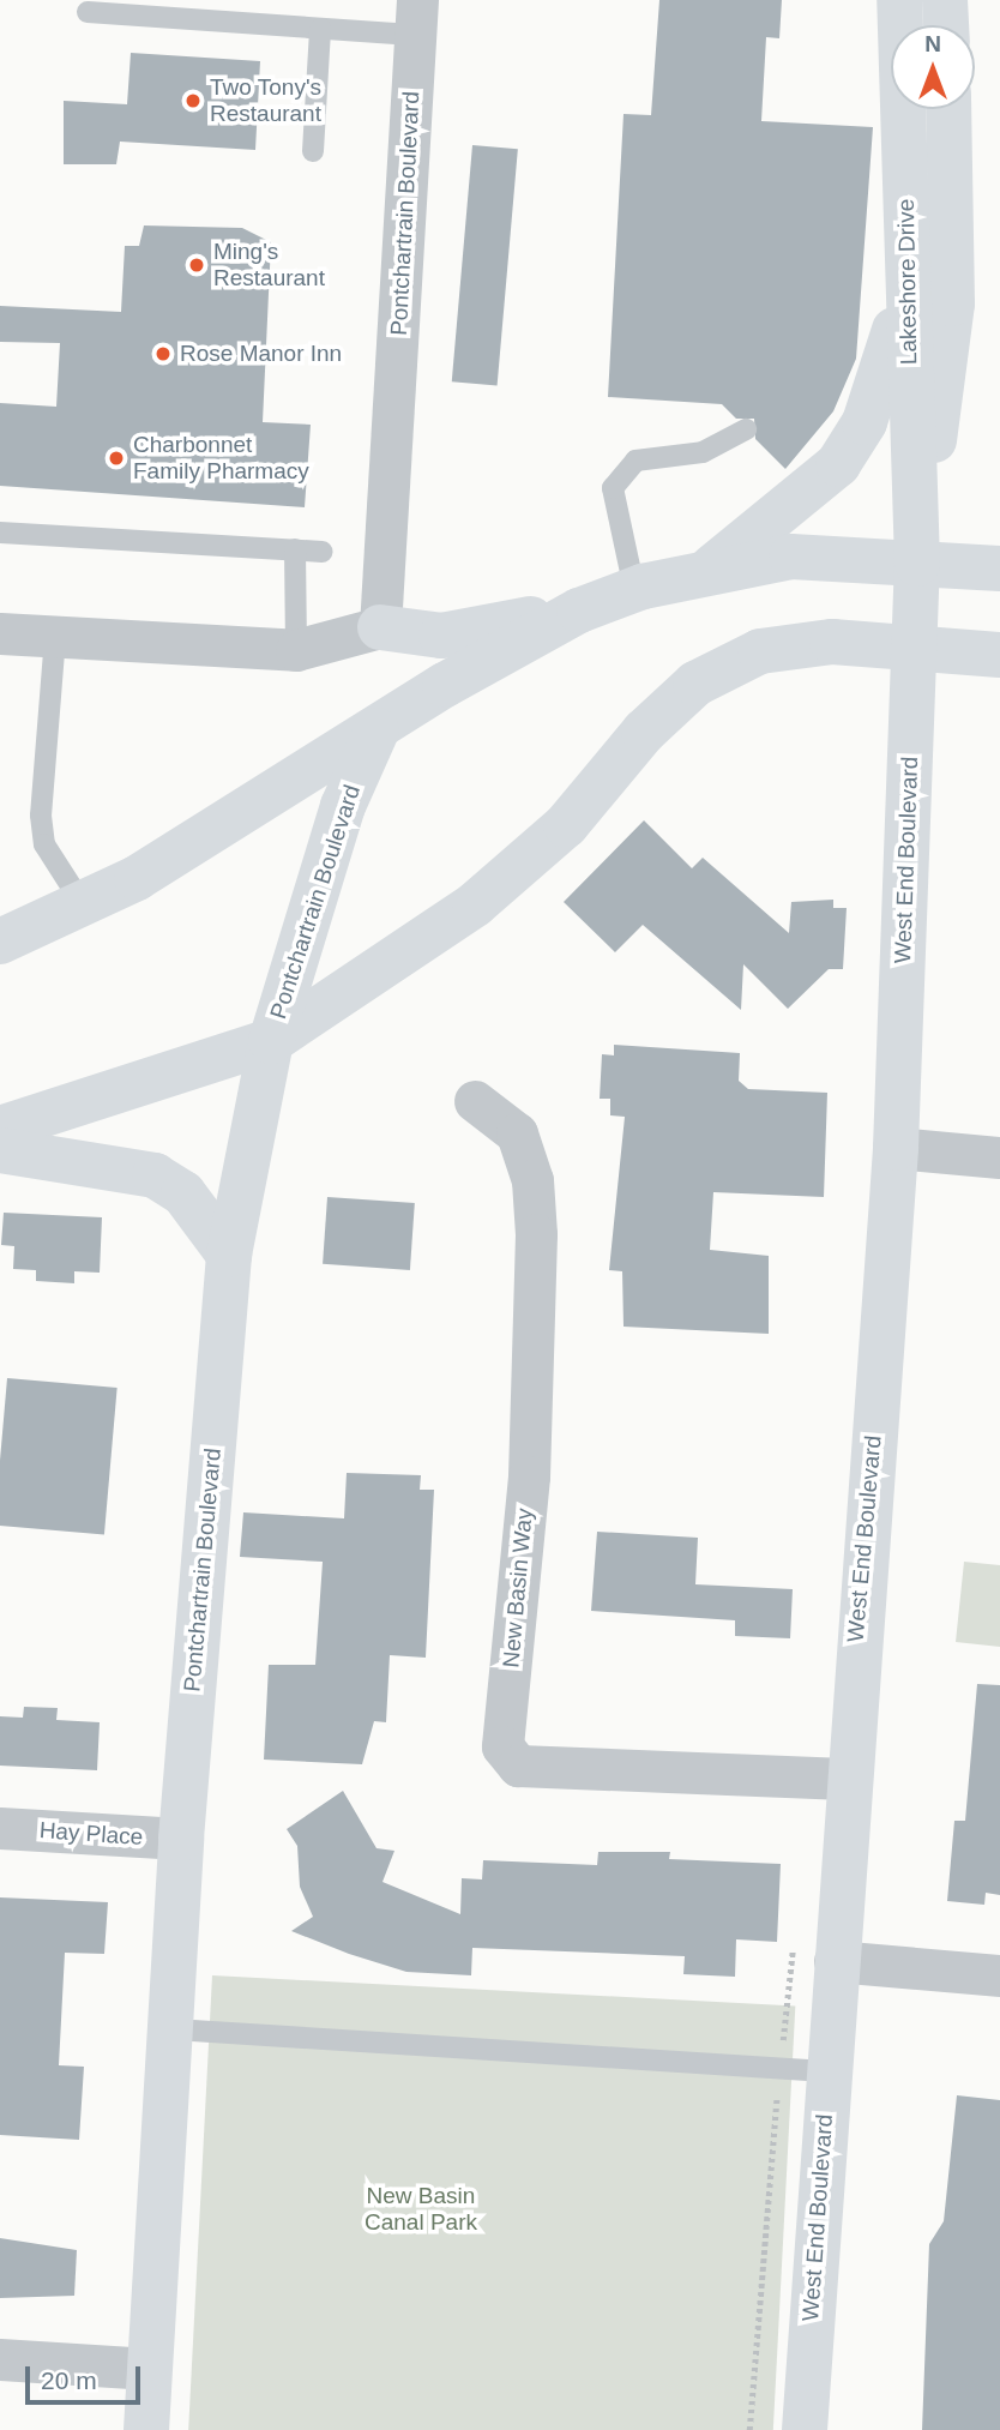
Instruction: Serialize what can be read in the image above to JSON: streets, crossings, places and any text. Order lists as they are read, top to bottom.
{
  "streets": {
    "main road": ["Pontchartrain Boulevard", "Lakeshore Drive", "West End Boulevard"],
    "street": ["New Basin Way", "Hay Place"]
  },
  "crossings": [
    ["Pontchartrain Boulevard", "Hay Place"],
    ["Lakeshore Drive", "West End Boulevard"],
    ["West End Boulevard", "New Basin Way"]
  ],
  "parks": ["New Basin Canal Park"],
  "places": [
    "Two Tony's Restaurant",
    "Ming's Restaurant",
    "Rose Manor Inn",
    "Charbonnet Family Pharmacy"
  ],
  "scale_bar": "20 m",
  "north": "top"
}
